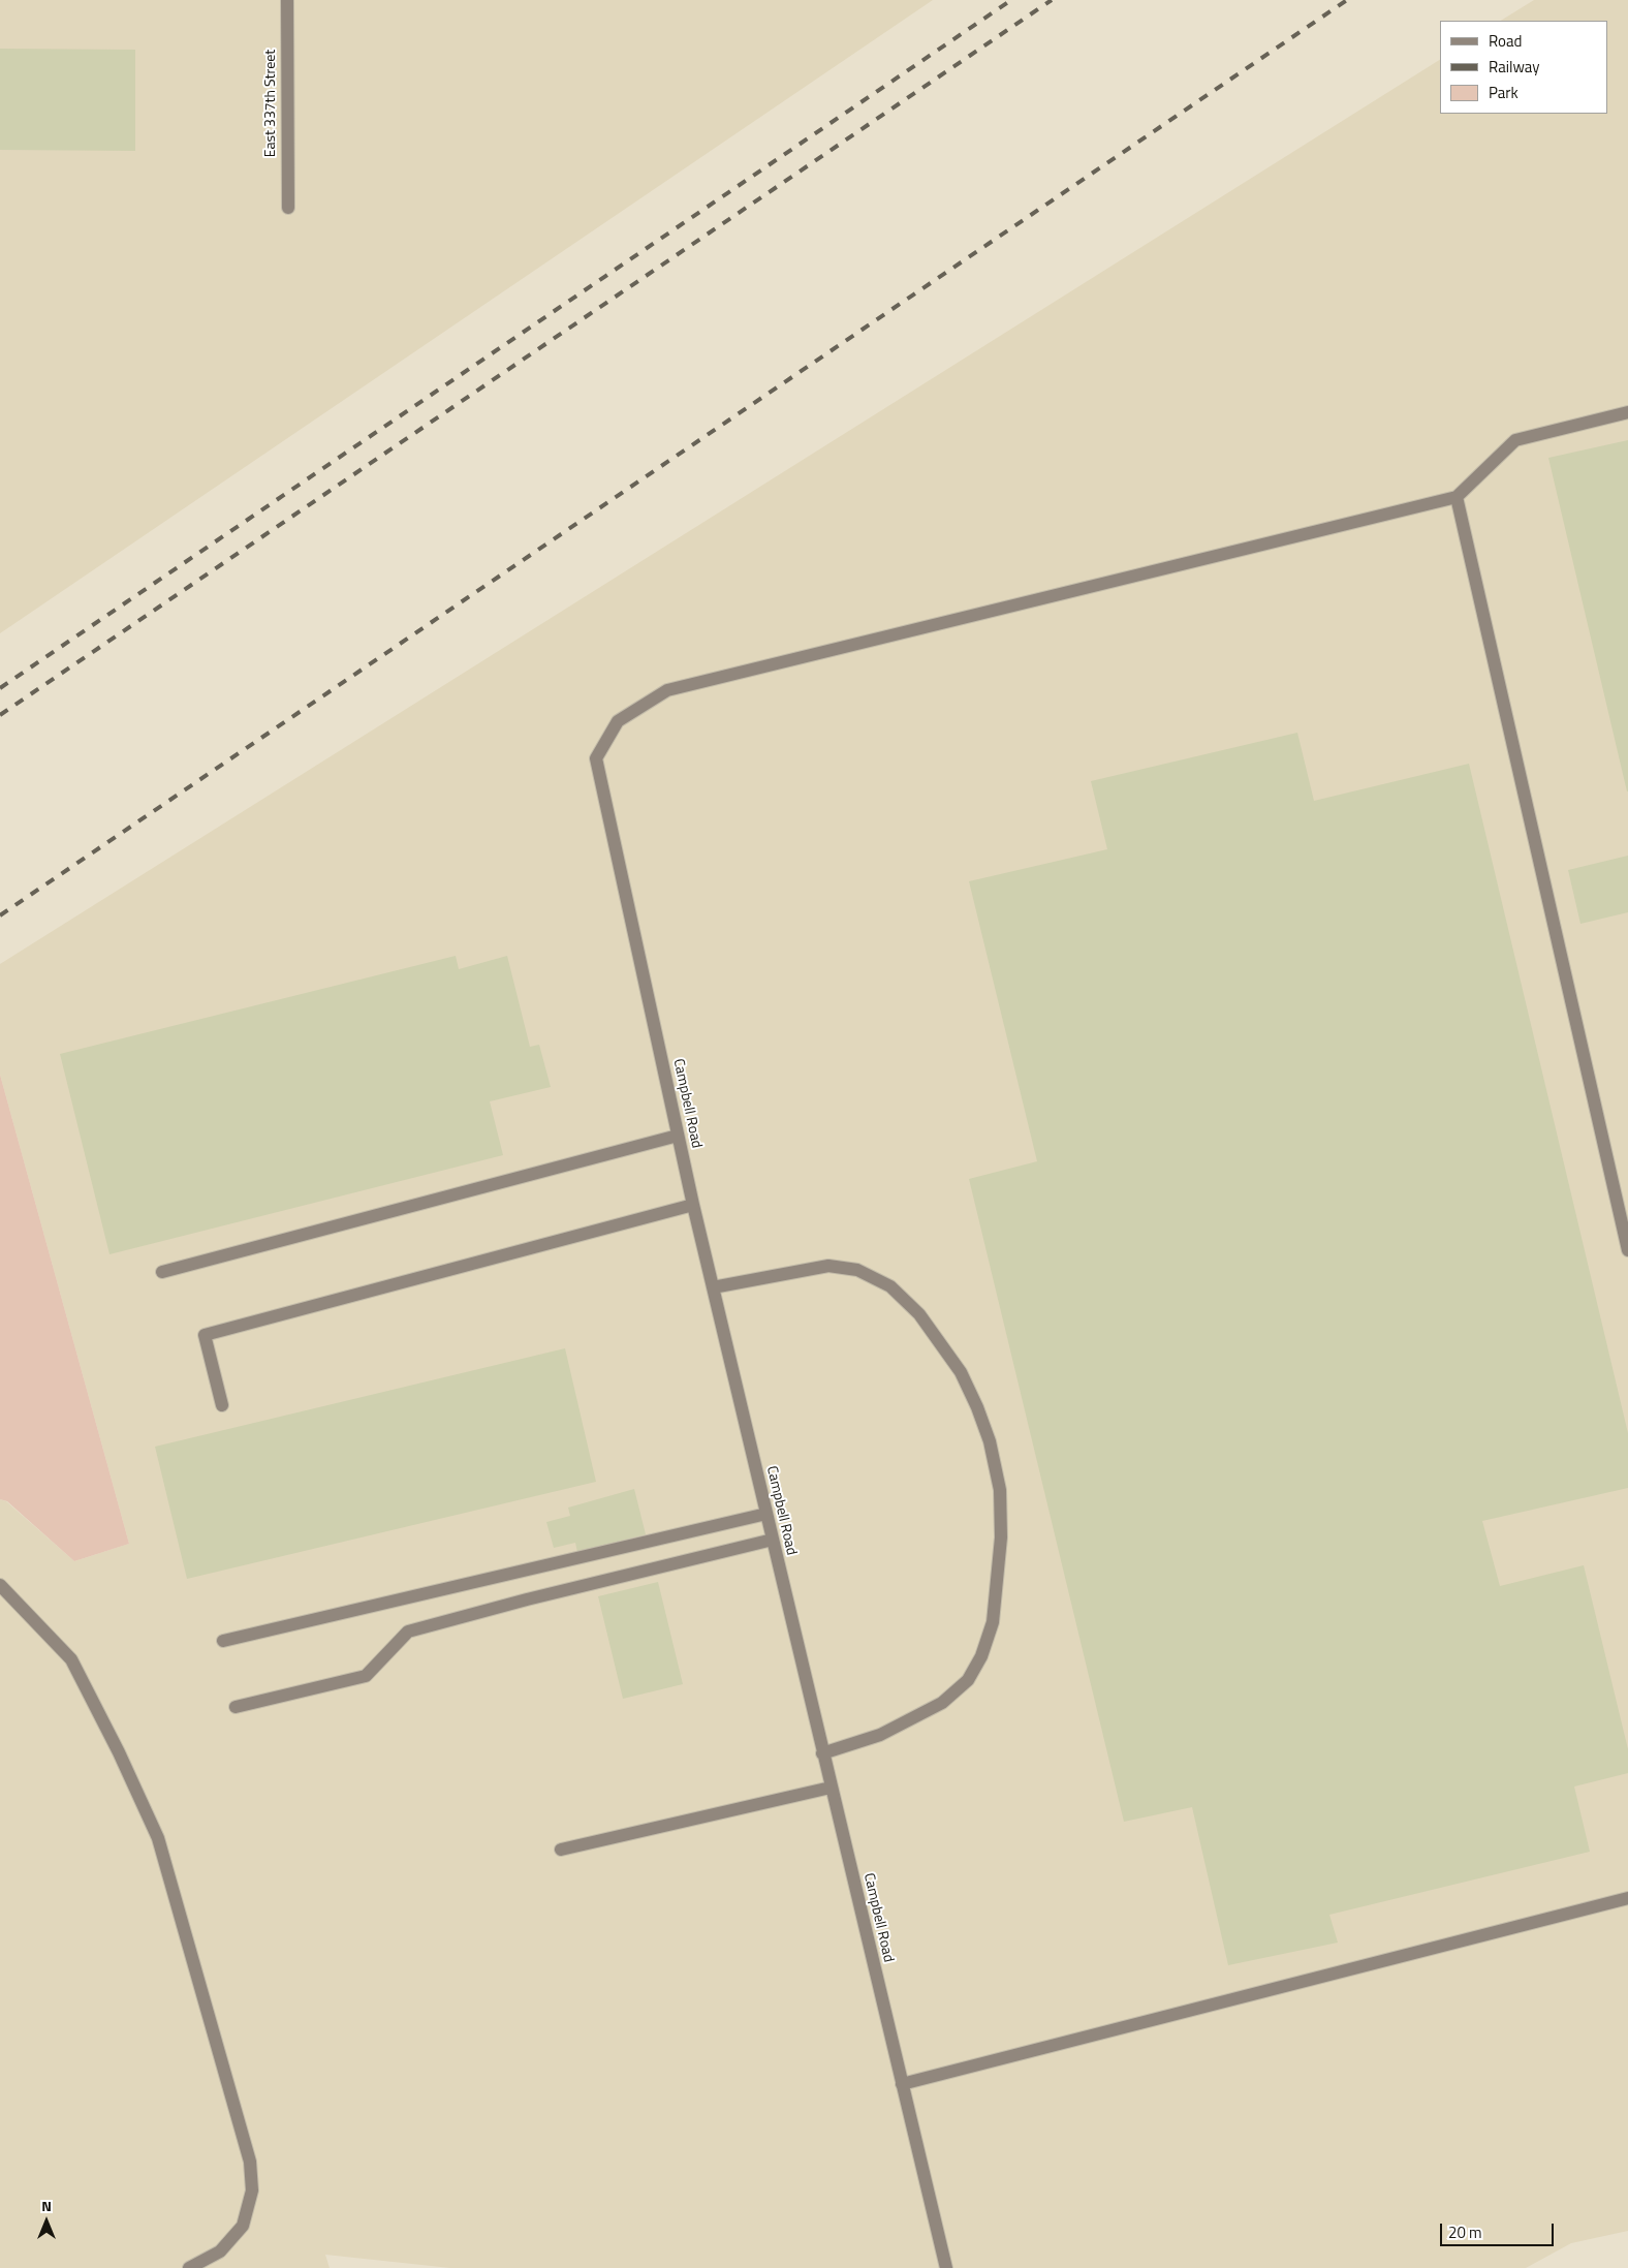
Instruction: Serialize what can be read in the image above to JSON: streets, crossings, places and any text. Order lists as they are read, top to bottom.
{
  "streets": {
    "street": ["East 337th Street", "Campbell Road"]
  },
  "legend": ["Road", "Railway", "Park"],
  "scale_bar": "20 m",
  "north": "top"
}
